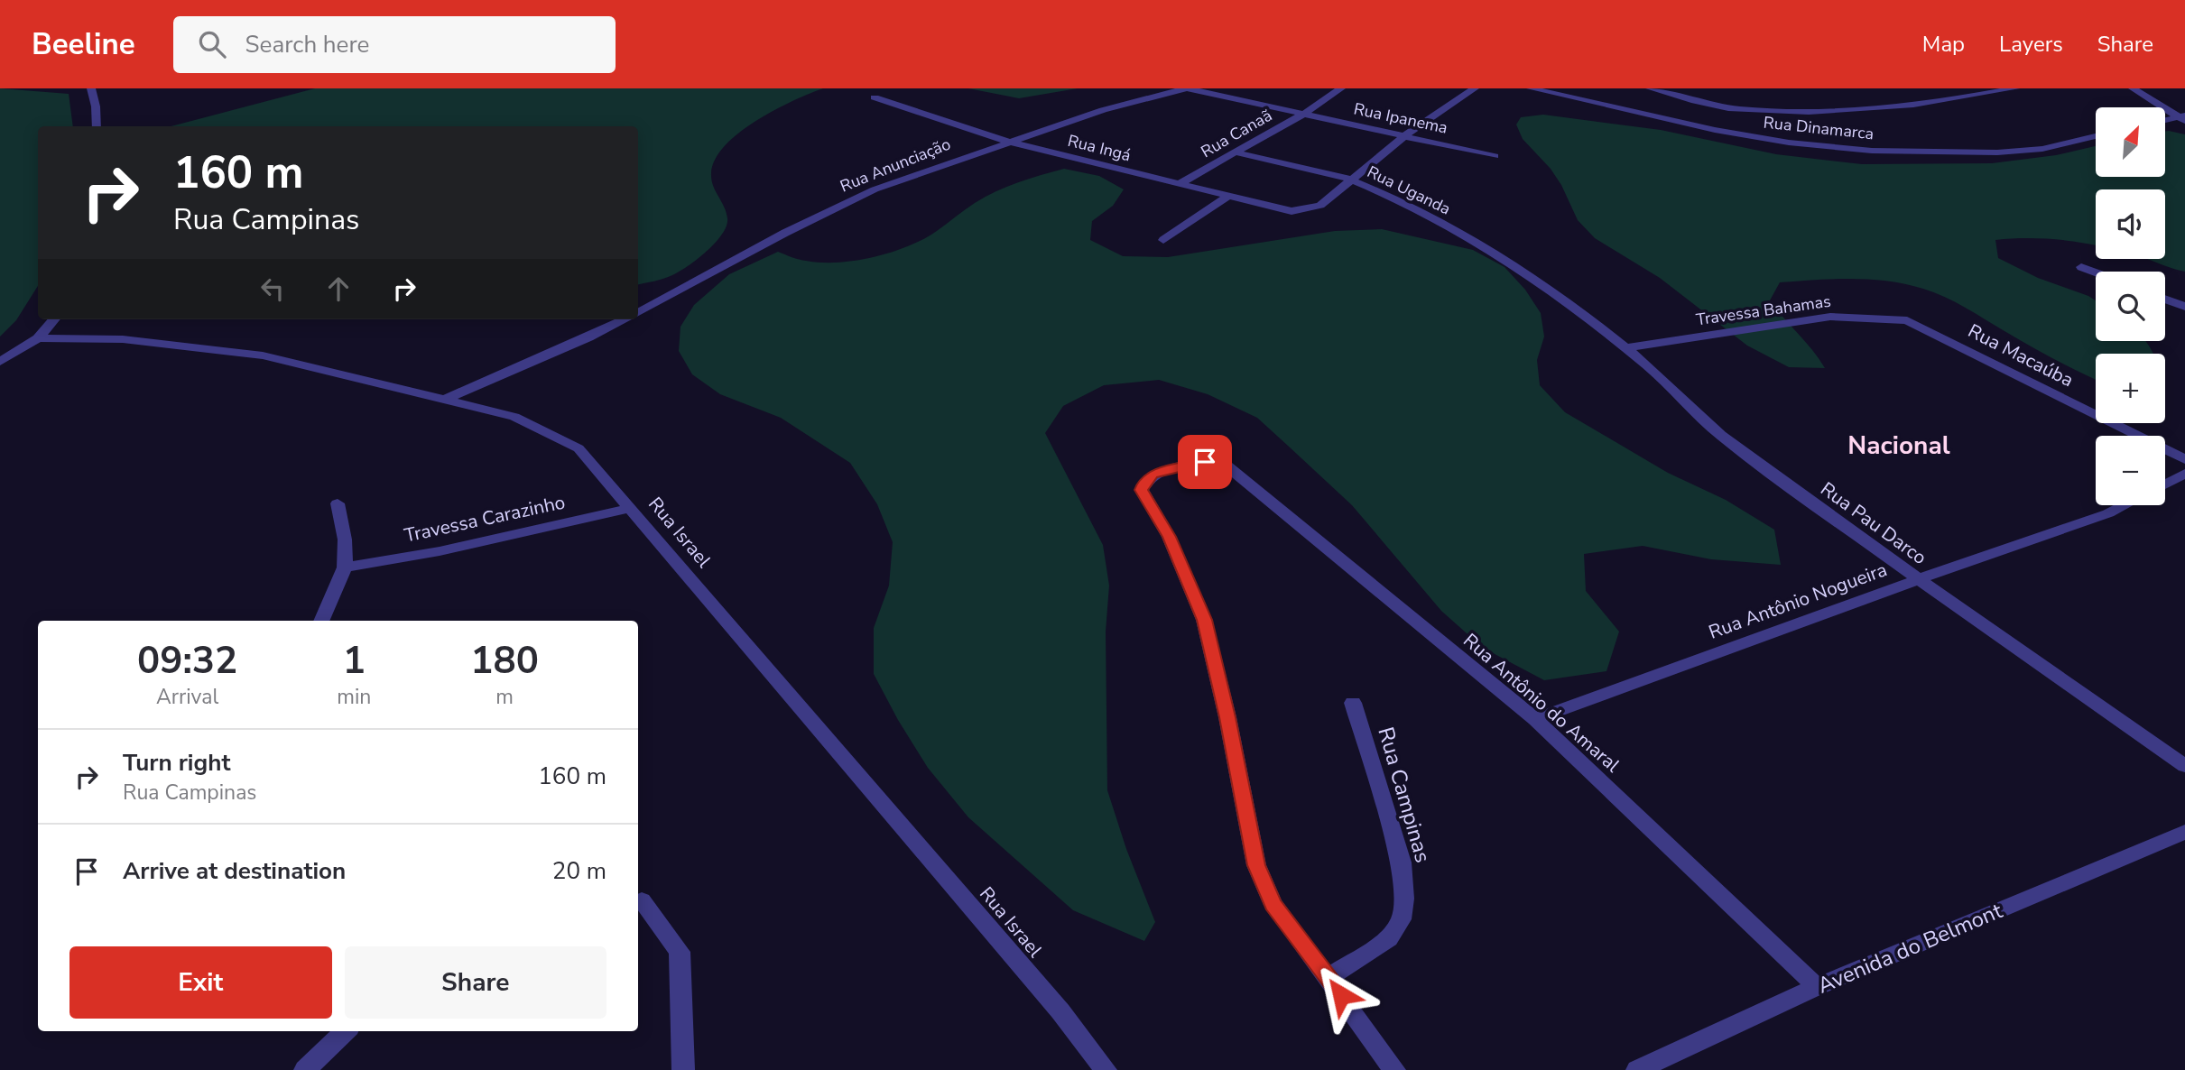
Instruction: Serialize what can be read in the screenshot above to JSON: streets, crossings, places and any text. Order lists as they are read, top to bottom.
{
  "streets": {
    "street": [
      "Rua Ipanema",
      "Rua Dinamarca",
      "Rua Canaã",
      "Rua Ingá",
      "Rua Anunciação",
      "Rua Uganda",
      "Travessa Bahamas",
      "Rua Macaúba",
      "Travessa Carazinho",
      "Rua Pau Darco",
      "Rua Israel",
      "Rua Antônio Nogueira",
      "Rua Antônio do Amaral",
      "Rua Campinas",
      "Avenida do Belmont"
    ]
  },
  "crossings": [
    ["Rua Ipanema", "Rua Canaã"],
    ["Rua Ipanema", "Rua Anunciação"],
    ["Rua Canaã", "Rua Ingá"],
    ["Rua Canaã", "Rua Uganda"],
    ["Rua Ingá", "Rua Anunciação"],
    ["Rua Ingá", "Rua Uganda"],
    ["Rua Anunciação", "Rua Israel"],
    ["Rua Uganda", "Rua Pau Darco"],
    ["Travessa Bahamas", "Rua Macaúba"],
    ["Travessa Bahamas", "Rua Pau Darco"],
    ["Travessa Carazinho", "Rua Israel"],
    ["Rua Pau Darco", "Rua Antônio Nogueira"],
    ["Rua Antônio Nogueira", "Rua Antônio do Amaral"],
    ["Rua Antônio do Amaral", "Rua Campinas"],
    ["Rua Antônio do Amaral", "Avenida do Belmont"]
  ],
  "districts": ["Nacional"],
  "north": "top right",
  "page": {
    "header": "Beeline",
    "search": "Search here",
    "nav": ["Map", "Layers", "Share"],
    "map_buttons": ["+", "−"],
    "turn": ["160 m", "Rua Campinas"],
    "eta": [
      "09:32",
      "Arrival",
      "1",
      "min",
      "180",
      "m"
    ],
    "list": [
      {
        "name": "Turn right",
        "note": "Rua Campinas",
        "value": "160 m"
      },
      {
        "name": "Arrive at destination",
        "value": "20 m"
      }
    ],
    "buttons": ["Exit", "Share"]
  }
}
